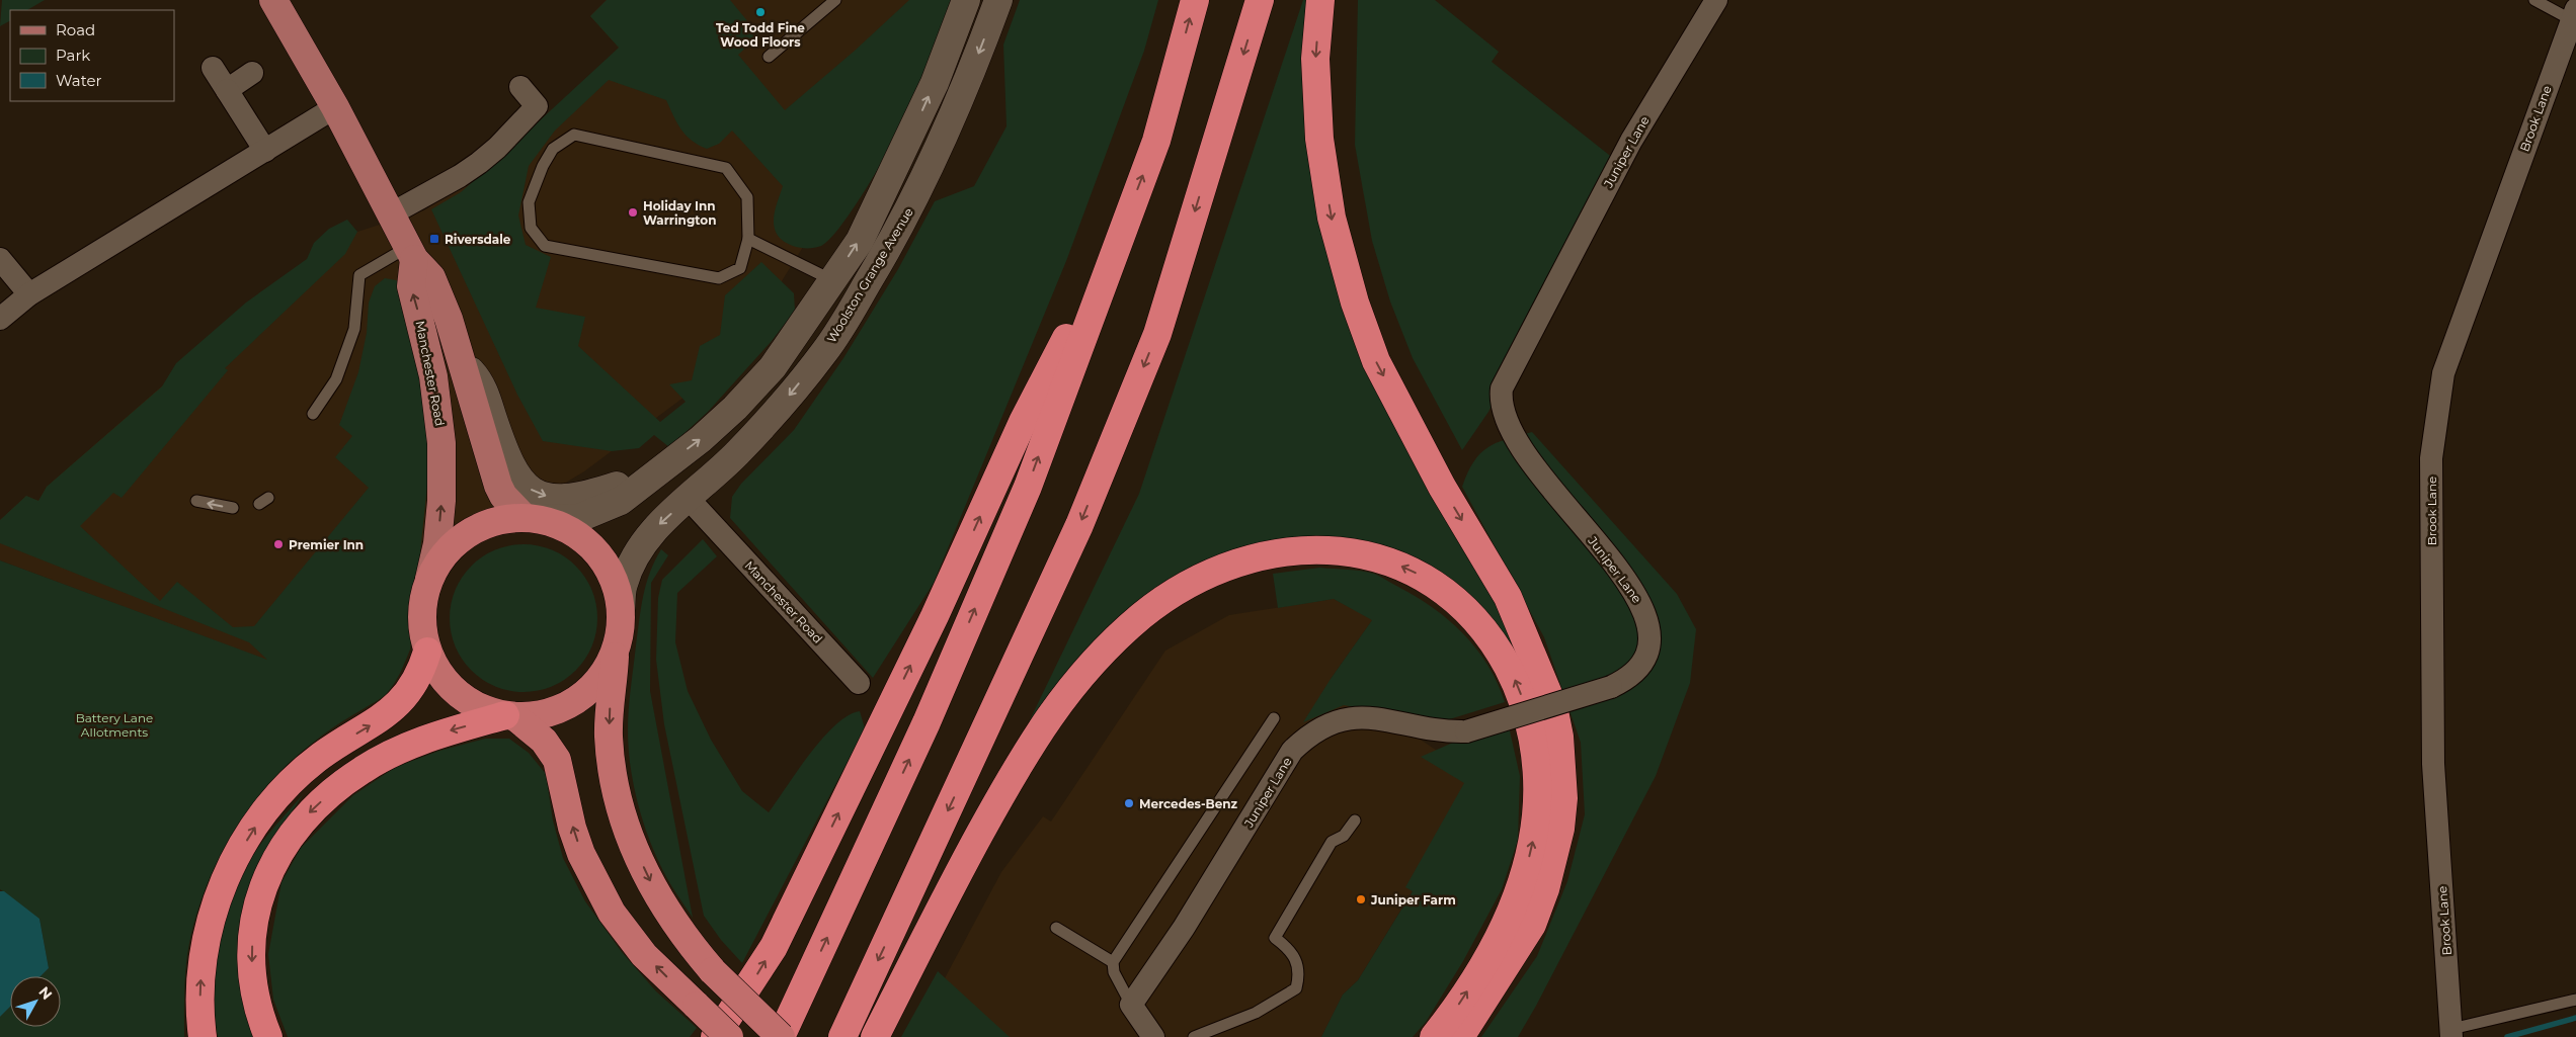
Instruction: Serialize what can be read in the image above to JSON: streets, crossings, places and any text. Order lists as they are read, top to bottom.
{
  "streets": {
    "main road": ["Woolston Grange Avenue", "Manchester Road"],
    "street": ["Brook Lane", "Juniper Lane"]
  },
  "crossings": [
    ["Woolston Grange Avenue", "Manchester Road"]
  ],
  "one_way": ["Manchester Road"],
  "parks": ["Battery Lane Allotments"],
  "places": {
    "other": [
      "Ted Todd Fine Wood Floors",
      "Holiday Inn Warrington",
      "Premier Inn",
      "Mercedes-Benz",
      "Juniper Farm"
    ],
    "transit": ["Riversdale"]
  },
  "legend": ["Road", "Park", "Water"],
  "north": "top right"
}
